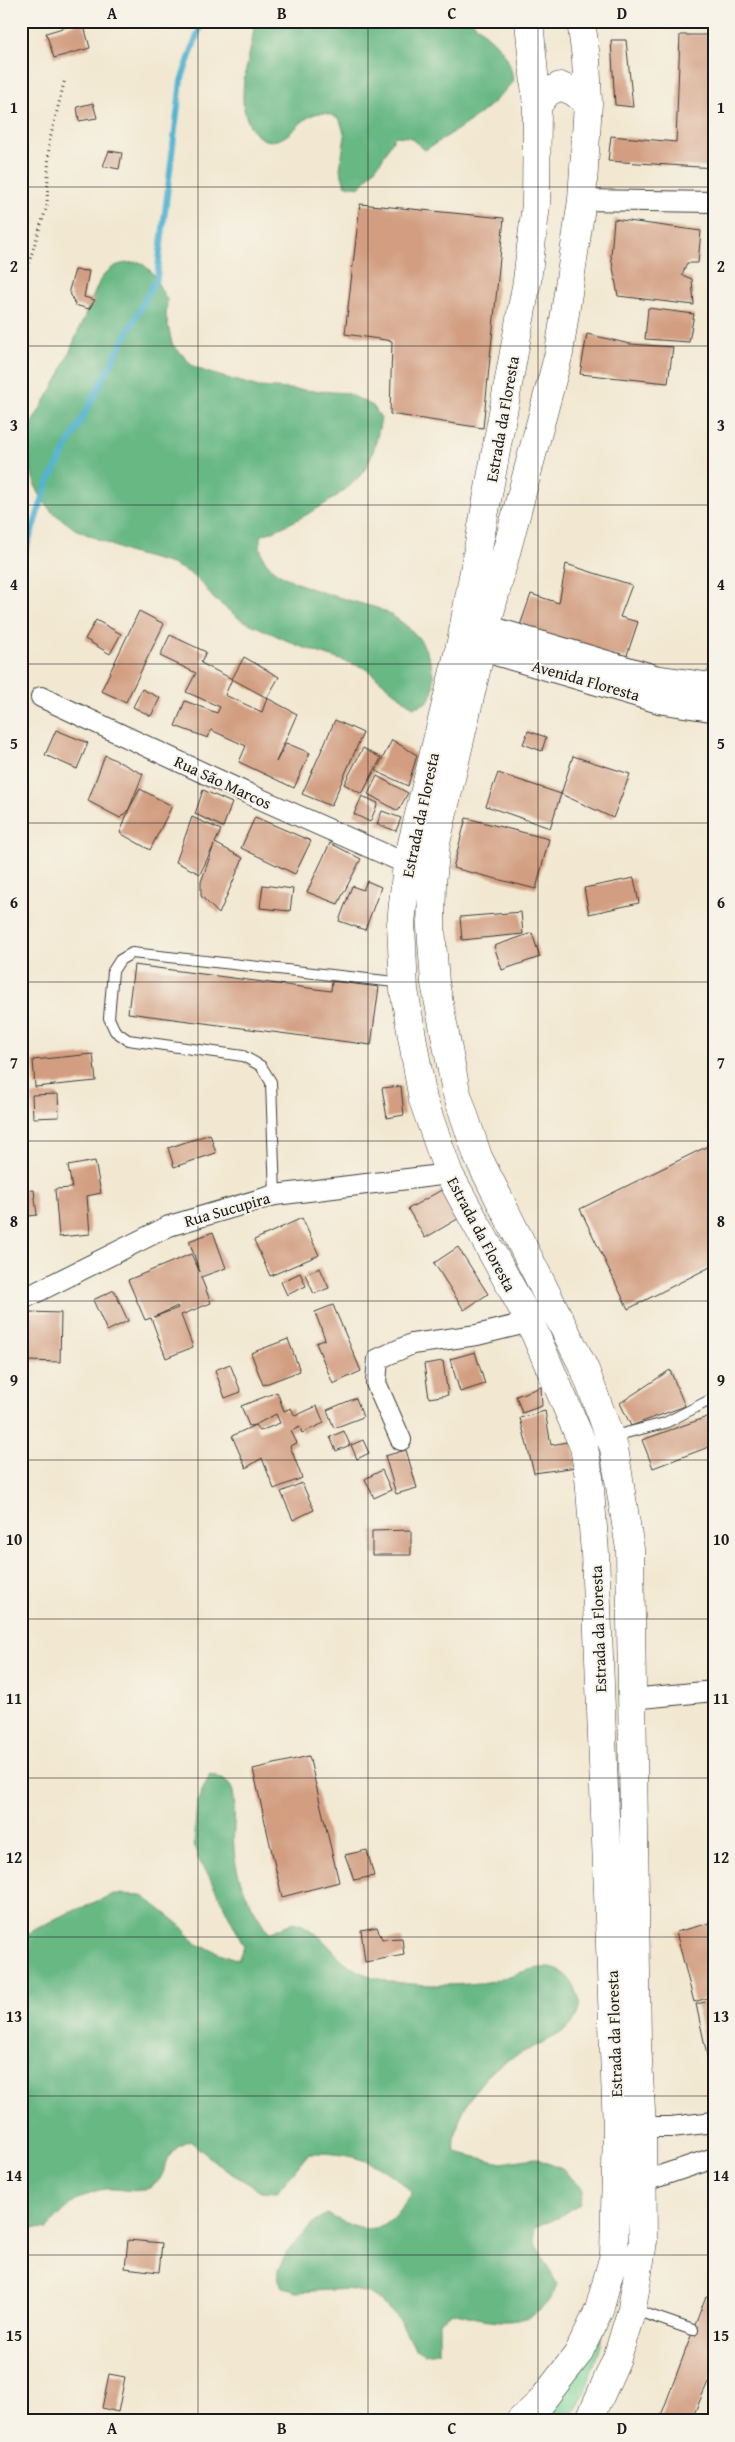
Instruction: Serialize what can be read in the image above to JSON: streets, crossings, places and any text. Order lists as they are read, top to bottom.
{
  "streets": {
    "main road": ["Estrada da Floresta"],
    "street": ["Avenida Floresta", "Rua São Marcos", "Rua Sucupira"]
  },
  "crossings": [
    ["Estrada da Floresta", "Avenida Floresta"],
    ["Estrada da Floresta", "Rua São Marcos"],
    ["Estrada da Floresta", "Rua Sucupira"]
  ],
  "grid": {
    "columns": [
      "A",
      "B",
      "C",
      "D"
    ],
    "rows": [
      "1",
      "2",
      "3",
      "4",
      "5",
      "6",
      "7",
      "8",
      "9",
      "10",
      "11",
      "12",
      "13",
      "14",
      "15"
    ]
  }
}
